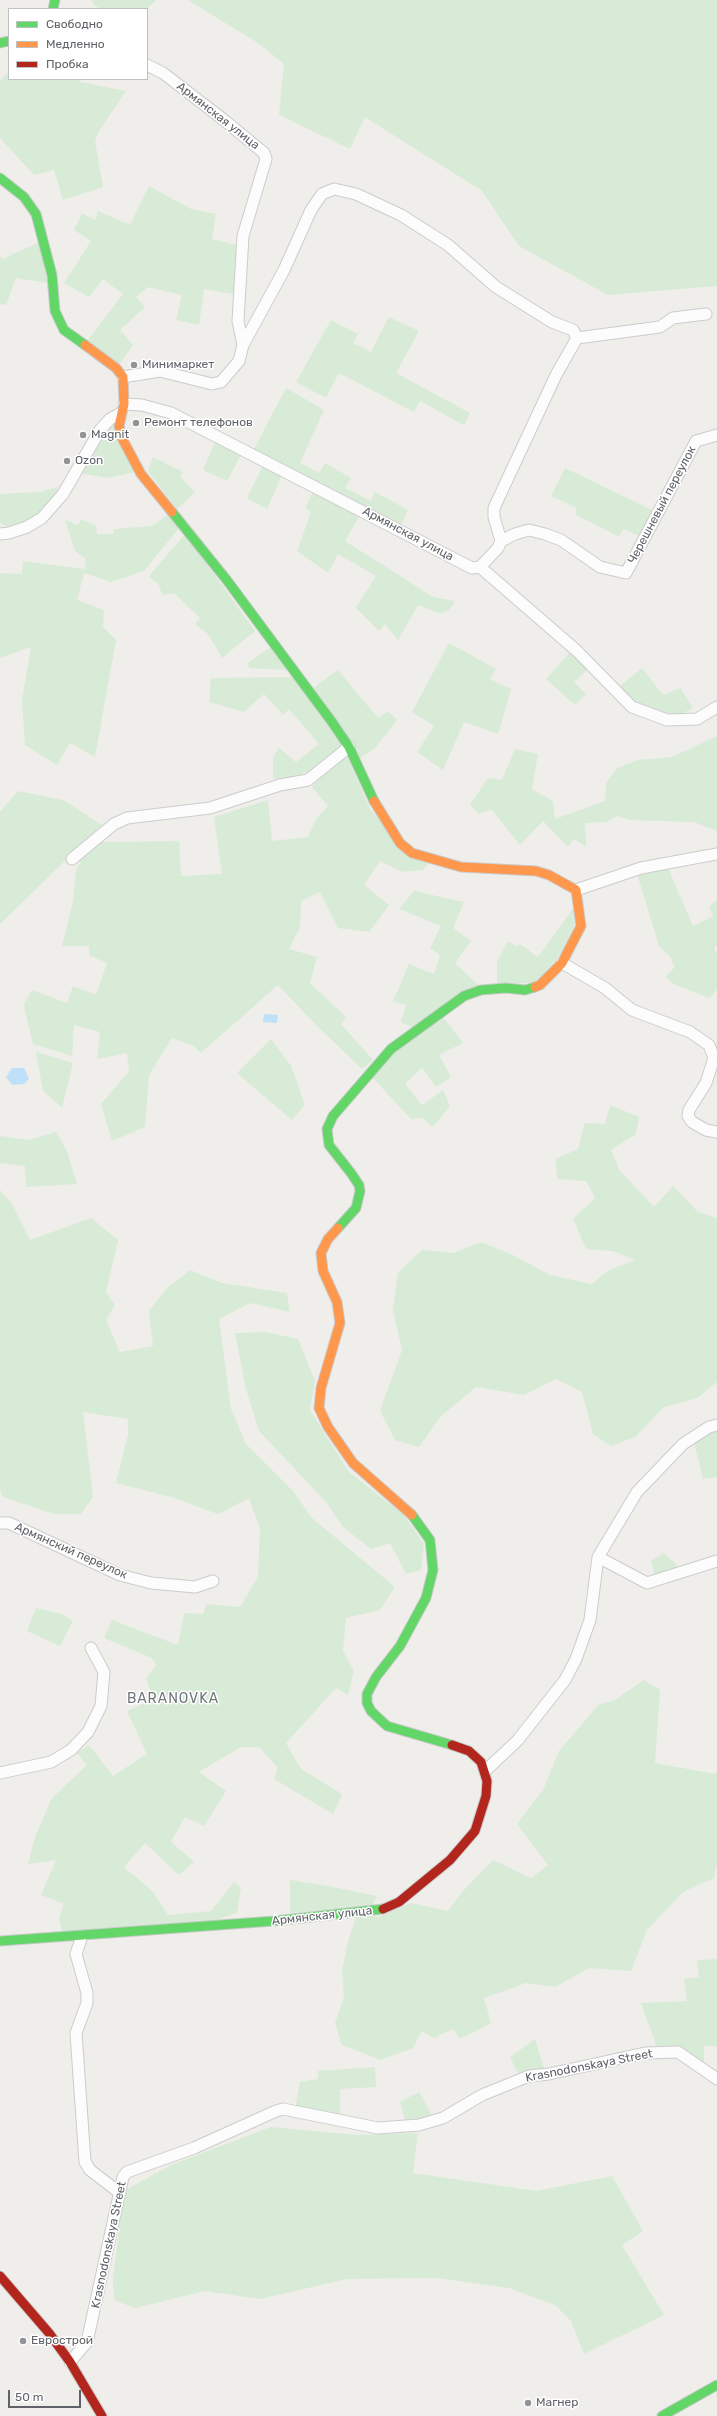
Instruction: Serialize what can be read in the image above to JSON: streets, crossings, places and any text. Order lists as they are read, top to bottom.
{
  "streets": {
    "street": [
      "Армянская улица",
      "Черешневый переулок",
      "Армянский переулок",
      "Krasnodonskaya Street"
    ]
  },
  "crossings": [
    ["Армянская улица", "Черешневый переулок"]
  ],
  "districts": ["BARANOVKA"],
  "places": [
    "Минимаркет",
    "Ремонт телефонов",
    "Magnit",
    "Ozon",
    "Еврострой",
    "Магнер"
  ],
  "legend": ["Свободно", "Медленно", "Пробка"],
  "scale_bar": "50 m"
}
